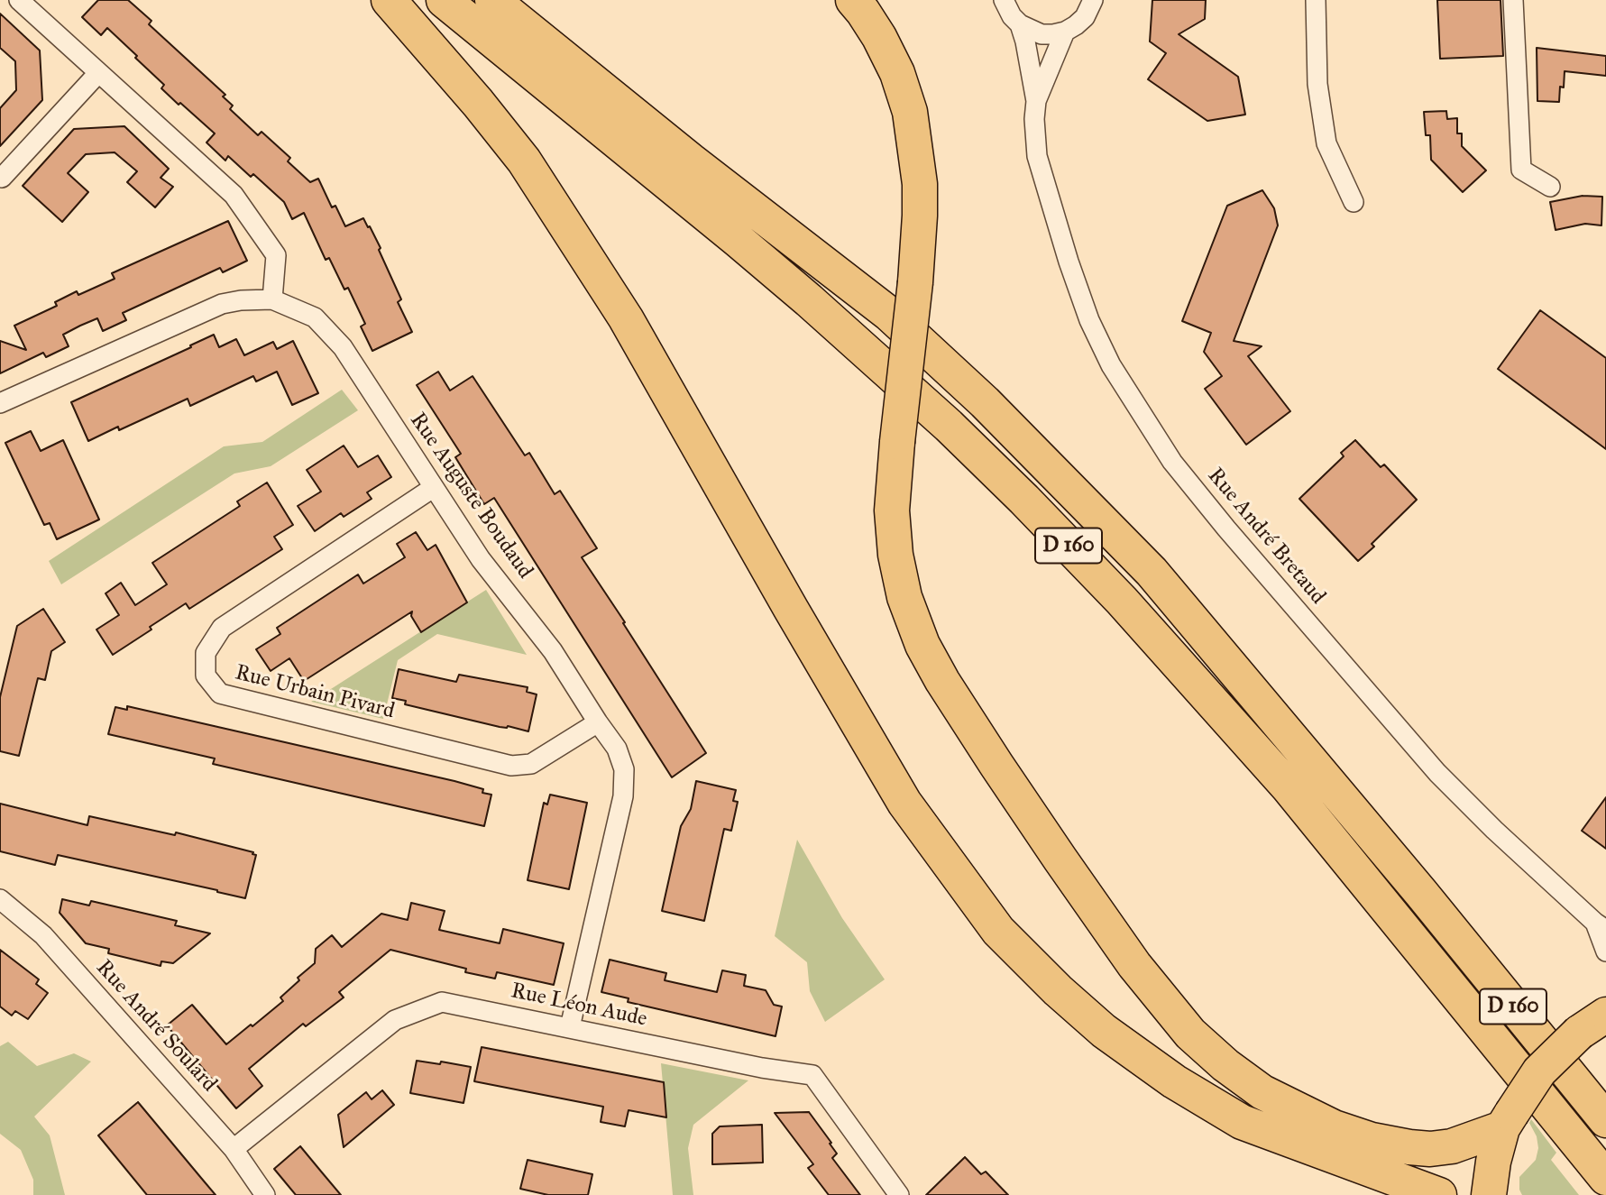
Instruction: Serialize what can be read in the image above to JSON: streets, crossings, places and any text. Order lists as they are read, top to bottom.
{
  "streets": {
    "highway": ["D 160"],
    "street": [
      "Rue Auguste Boudaud",
      "Rue André Bretaud",
      "Rue Urbain Pivard",
      "Rue Léon Aude",
      "Rue André Soulard"
    ]
  },
  "crossings": [
    ["Rue Auguste Boudaud", "Rue Urbain Pivard"],
    ["Rue Auguste Boudaud", "Rue Léon Aude"],
    ["Rue Léon Aude", "Rue André Soulard"]
  ]
}
